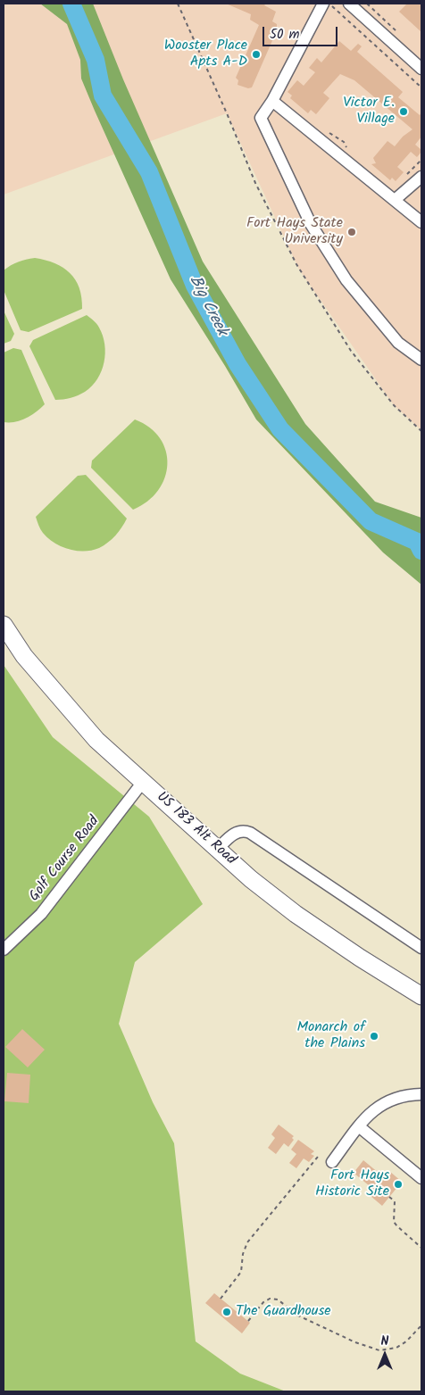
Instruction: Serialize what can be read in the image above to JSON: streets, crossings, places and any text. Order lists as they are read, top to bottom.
{
  "streets": {
    "highway": ["US 183 Alt Road"],
    "street": ["Golf Course Road"]
  },
  "crossings": [
    ["US 183 Alt Road", "Golf Course Road"]
  ],
  "water": ["Big Creek"],
  "places": [
    "Wooster Place Apts A-D",
    "Victor E. Village",
    "Fort Hays State University",
    "Monarch of the Plains",
    "Fort Hays Historic Site",
    "The Guardhouse"
  ],
  "scale_bar": "50 m",
  "north": "top"
}
